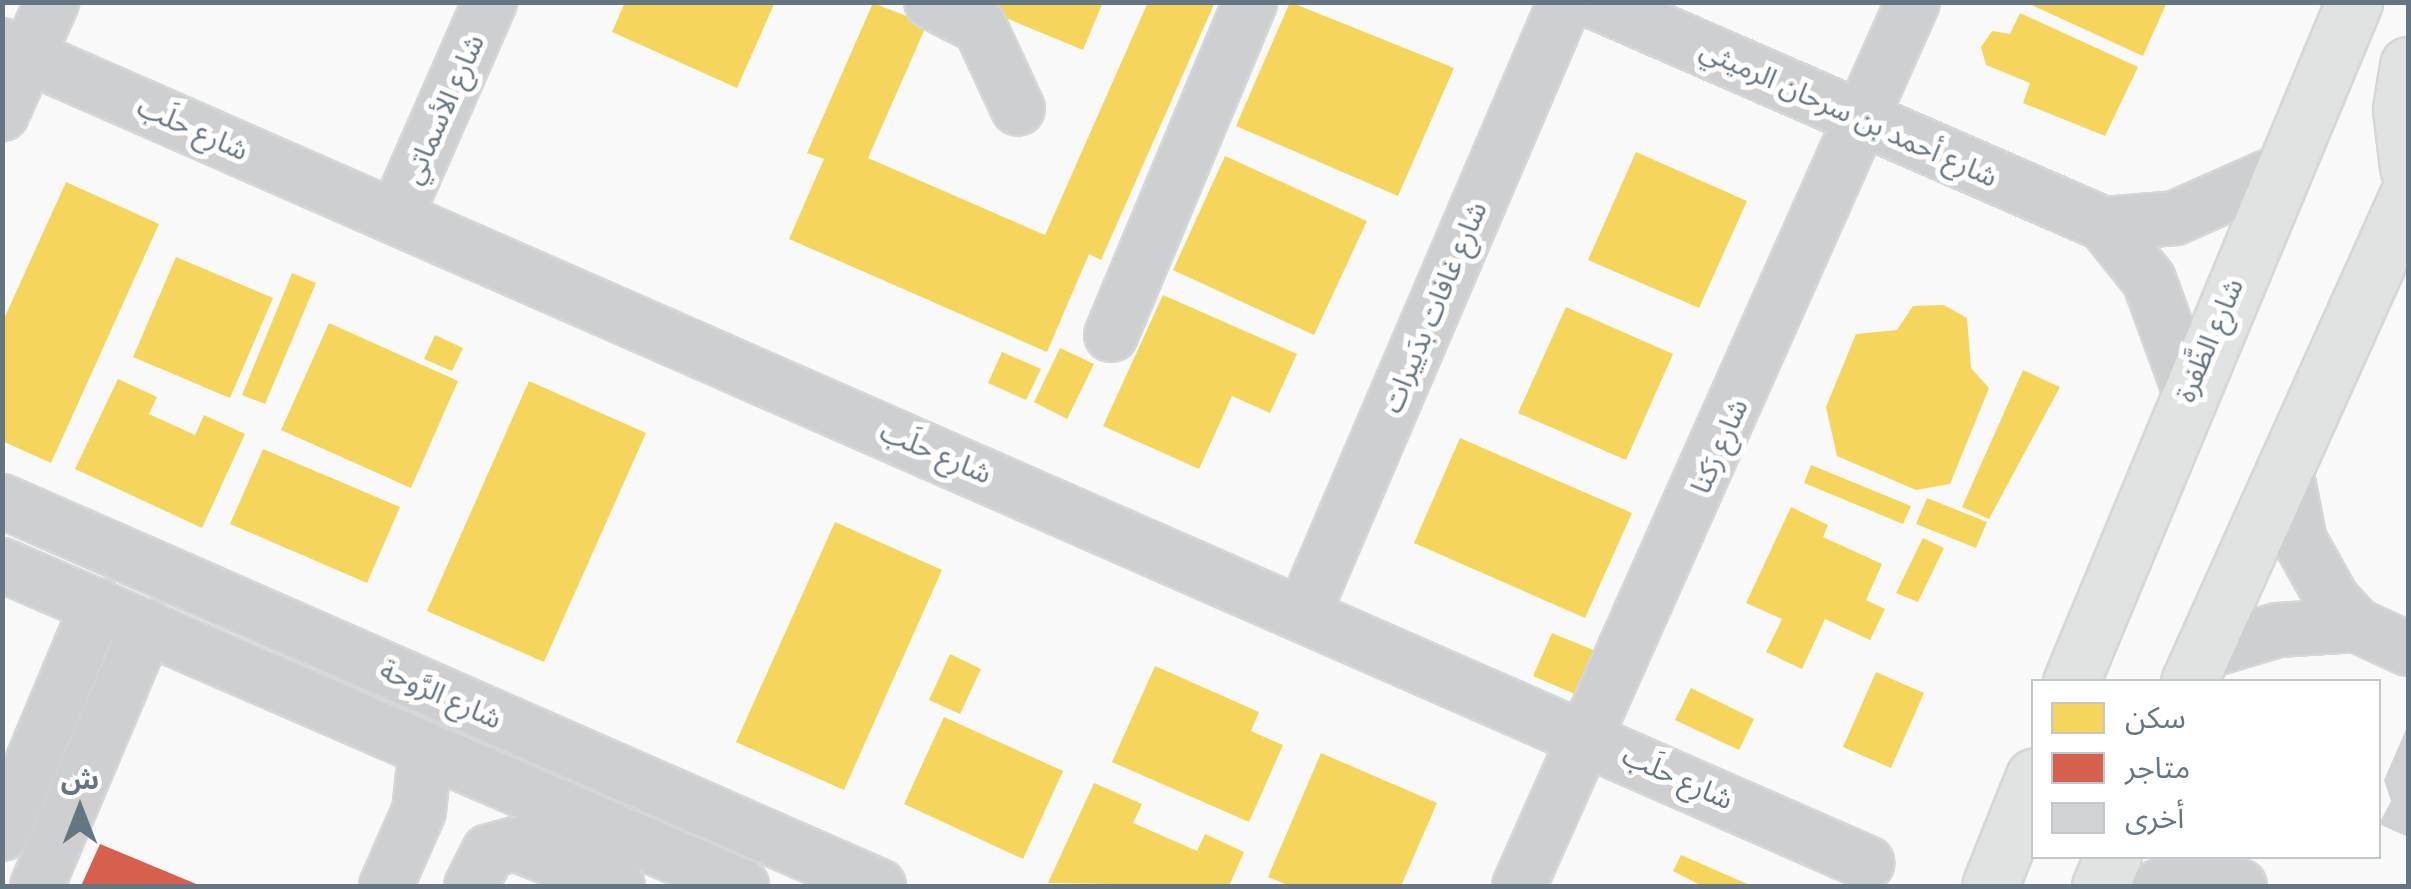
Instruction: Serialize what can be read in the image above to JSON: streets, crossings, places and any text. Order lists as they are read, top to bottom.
{
  "streets": {
    "main road": ["شارع الظَّفرة"],
    "street": [
      "شارع الأسماتي",
      "شارع أحمد بن سرحان الرميثي",
      "شارع حلَب",
      "شارع غافات بدَييرات",
      "شارع رَكنا",
      "شارع الرَّوحة"
    ]
  },
  "crossings": [
    ["شارع الأسماتي", "شارع حلَب"],
    ["شارع أحمد بن سرحان الرميثي", "شارع الظَّفرة"],
    ["شارع أحمد بن سرحان الرميثي", "شارع رَكنا"],
    ["شارع حلَب", "شارع غافات بدَييرات"],
    ["شارع حلَب", "شارع رَكنا"]
  ],
  "legend": ["سكن", "متاجر", "أخرى"],
  "north": "top"
}
